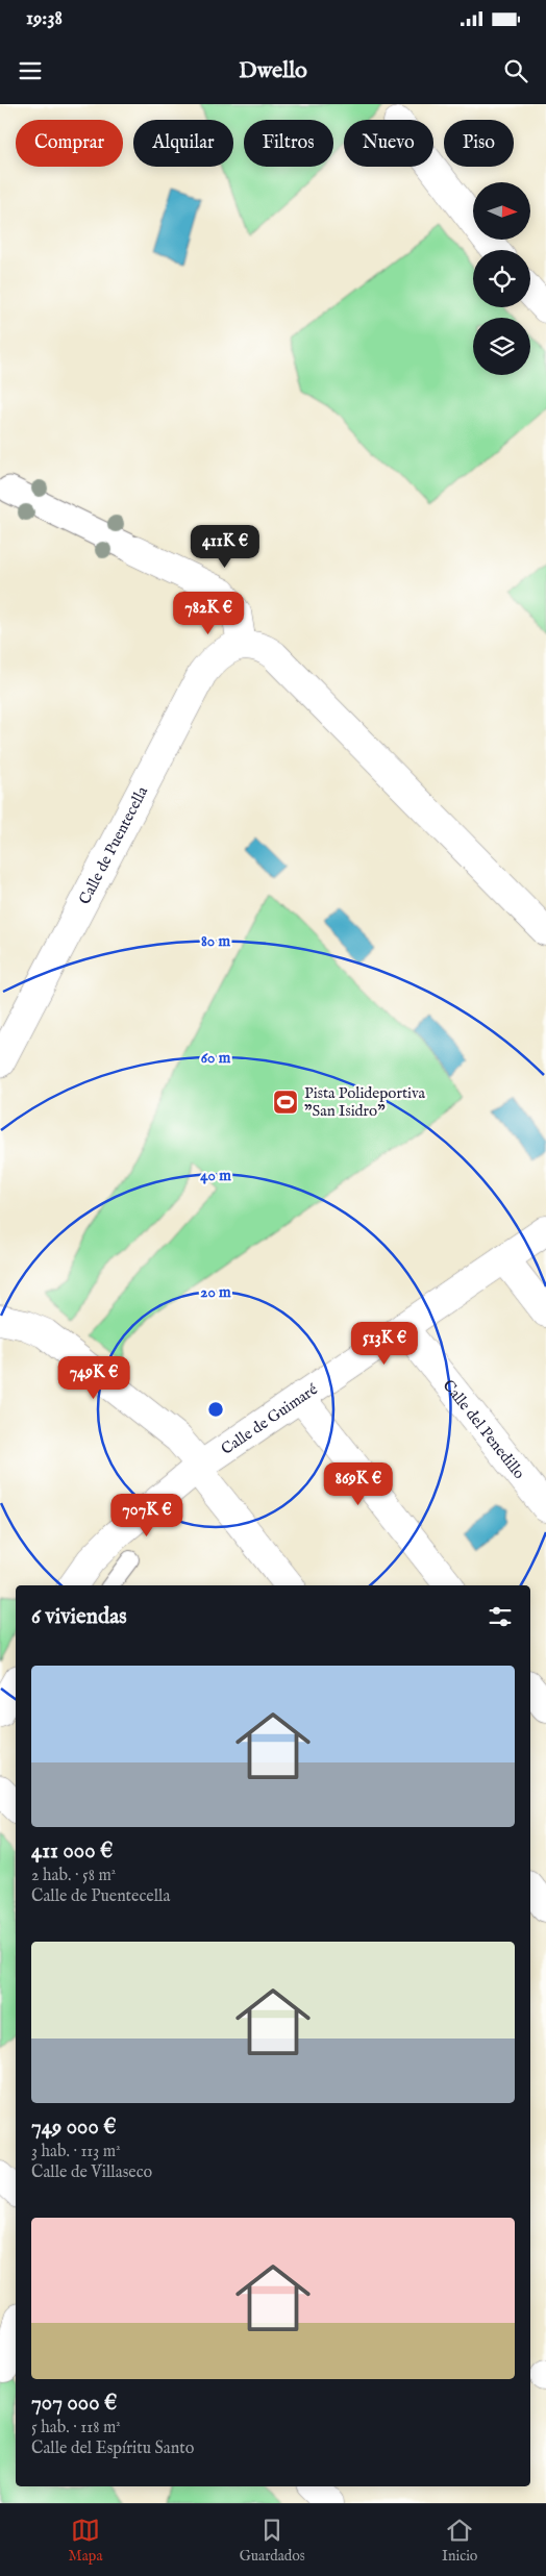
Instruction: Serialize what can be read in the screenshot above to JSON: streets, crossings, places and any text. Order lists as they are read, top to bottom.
{
  "streets": {
    "street": ["Calle de Puentecella", "Calle de Guimaré", "Calle del Penedillo"]
  },
  "crossings": [
    ["Calle de Guimaré", "Calle del Penedillo"]
  ],
  "places": {
    "sports": ["Pista Polideportiva \"San Isidro\""]
  },
  "north": "right",
  "page": {
    "status": "19:38",
    "header": "Dwello",
    "chip": [
      "Comprar",
      "Alquilar",
      "Filtros",
      "Nuevo",
      "Piso"
    ],
    "price": [
      "411K €",
      "782K €",
      "513K €",
      "749K €",
      "869K €",
      "707K €"
    ],
    "heading": "6 viviendas",
    "list": [
      {
        "name": "411 000 €",
        "note": "2 hab. · 58 m² · Calle de Puentecella"
      },
      {
        "name": "749 000 €",
        "note": "3 hab. · 113 m² · Calle de Villaseco"
      },
      {
        "name": "707 000 €",
        "note": "5 hab. · 118 m² · Calle del Espíritu Santo"
      }
    ],
    "tabs": ["Mapa", "Guardados", "Inicio"]
  },
  "rings": [
    "80 m",
    "60 m",
    "40 m",
    "20 m"
  ]
}
